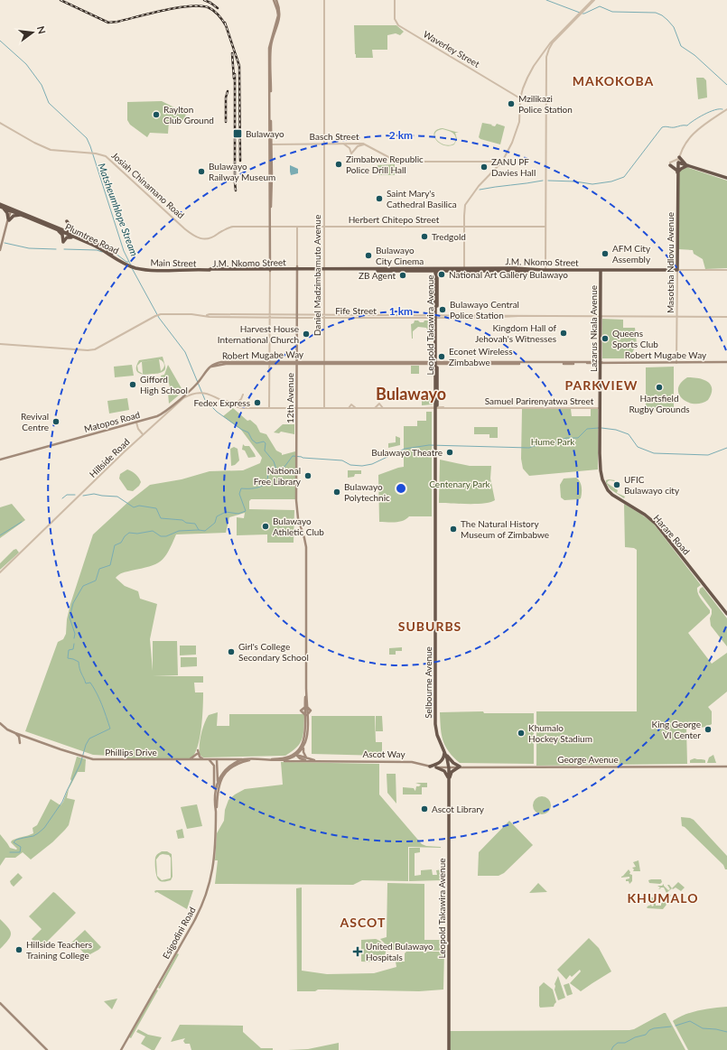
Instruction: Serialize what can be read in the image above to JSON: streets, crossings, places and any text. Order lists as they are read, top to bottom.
{
  "streets": {
    "highway": [
      "Plumtree Road",
      "J.M. Nkomo Street",
      "Main Street",
      "Masotsha Ndlovu Avenue",
      "Leopold Takawira Avenue",
      "Lazarus Nkala Avenue",
      "Harare Road",
      "Selbourne Avenue"
    ],
    "main road": [
      "Robert Mugabe Way",
      "12th Avenue",
      "Matopos Road",
      "Phillips Drive",
      "Ascot Way",
      "George Avenue",
      "Esigodini Road"
    ],
    "street": [
      "Waverley Street",
      "Basch Street",
      "Josiah Chinamano Road",
      "Herbert Chitepo Street",
      "Daniel Madzimbamuto Avenue",
      "Fife Street",
      "Samuel Parirenyatwa Street",
      "Hillside Road"
    ]
  },
  "crossings": [
    ["Basch Street", "Daniel Madzimbamuto Avenue"],
    ["Josiah Chinamano Road", "Herbert Chitepo Street"],
    ["Herbert Chitepo Street", "Daniel Madzimbamuto Avenue"],
    ["Herbert Chitepo Street", "12th Avenue"],
    ["Plumtree Road", "Main Street"],
    ["J.M. Nkomo Street", "Main Street"],
    ["J.M. Nkomo Street", "Daniel Madzimbamuto Avenue"],
    ["J.M. Nkomo Street", "Leopold Takawira Avenue"],
    ["J.M. Nkomo Street", "Lazarus Nkala Avenue"],
    ["J.M. Nkomo Street", "12th Avenue"],
    ["Masotsha Ndlovu Avenue", "Fife Street"],
    ["Masotsha Ndlovu Avenue", "Robert Mugabe Way"],
    ["Daniel Madzimbamuto Avenue", "Fife Street"],
    ["Daniel Madzimbamuto Avenue", "Robert Mugabe Way"],
    ["Daniel Madzimbamuto Avenue", "Samuel Parirenyatwa Street"],
    ["Fife Street", "Leopold Takawira Avenue"],
    ["Fife Street", "Lazarus Nkala Avenue"],
    ["Fife Street", "12th Avenue"],
    ["Leopold Takawira Avenue", "Robert Mugabe Way"],
    ["Leopold Takawira Avenue", "Samuel Parirenyatwa Street"],
    ["Leopold Takawira Avenue", "Selbourne Avenue"],
    ["Leopold Takawira Avenue", "Ascot Way"],
    ["Leopold Takawira Avenue", "George Avenue"],
    ["Lazarus Nkala Avenue", "Robert Mugabe Way"],
    ["Lazarus Nkala Avenue", "Samuel Parirenyatwa Street"],
    ["Lazarus Nkala Avenue", "Harare Road"],
    ["Robert Mugabe Way", "12th Avenue"],
    ["Robert Mugabe Way", "Matopos Road"],
    ["12th Avenue", "Samuel Parirenyatwa Street"],
    ["Samuel Parirenyatwa Street", "Hillside Road"],
    ["Samuel Parirenyatwa Street", "Harare Road"],
    ["Selbourne Avenue", "Ascot Way"],
    ["Selbourne Avenue", "George Avenue"],
    ["Phillips Drive", "Esigodini Road"],
    ["Ascot Way", "George Avenue"],
    ["Ascot Way", "Esigodini Road"]
  ],
  "districts": [
    "MAKOKOBA",
    "PARKVIEW",
    "Bulawayo",
    "SUBURBS",
    "KHUMALO",
    "ASCOT"
  ],
  "water": ["Matsheumhlope Stream"],
  "parks": ["Hume Park", "Centenary Park"],
  "places": {
    "other": [
      "Mzilikazi Police Station",
      "Raylton Club Ground",
      "Zimbabwe Republic Police Drill Hall",
      "ZANU PF Davies Hall",
      "Bulawayo Railway Museum",
      "Saint Mary's Cathedral Basilica",
      "Tredgold",
      "AFM City Assembly",
      "Bulawayo City Cinema",
      "National Art Gallery Bulawayo",
      "ZB Agent",
      "Bulawayo Central Police Station",
      "Kingdom Hall of Jehovah's Witnesses",
      "Harvest House International Church",
      "Queens Sports Club",
      "Econet Wireless Zimbabwe",
      "Gifford High School",
      "Hartsfield Rugby Grounds",
      "Fedex Express",
      "Revival Centre",
      "Bulawayo Theatre",
      "National Free Library",
      "UFIC Bulawayo city",
      "Bulawayo Polytechnic",
      "Bulawayo Athletic Club",
      "The Natural History Museum of Zimbabwe",
      "Girl's College Secondary School",
      "King George VI Center",
      "Khumalo Hockey Stadium",
      "Ascot Library",
      "Hillside Teachers Training College"
    ],
    "transit": ["Bulawayo"],
    "health": ["United Bulawayo Hospitals"]
  },
  "north": "right",
  "rings": ["2 km", "1 km"]
}
